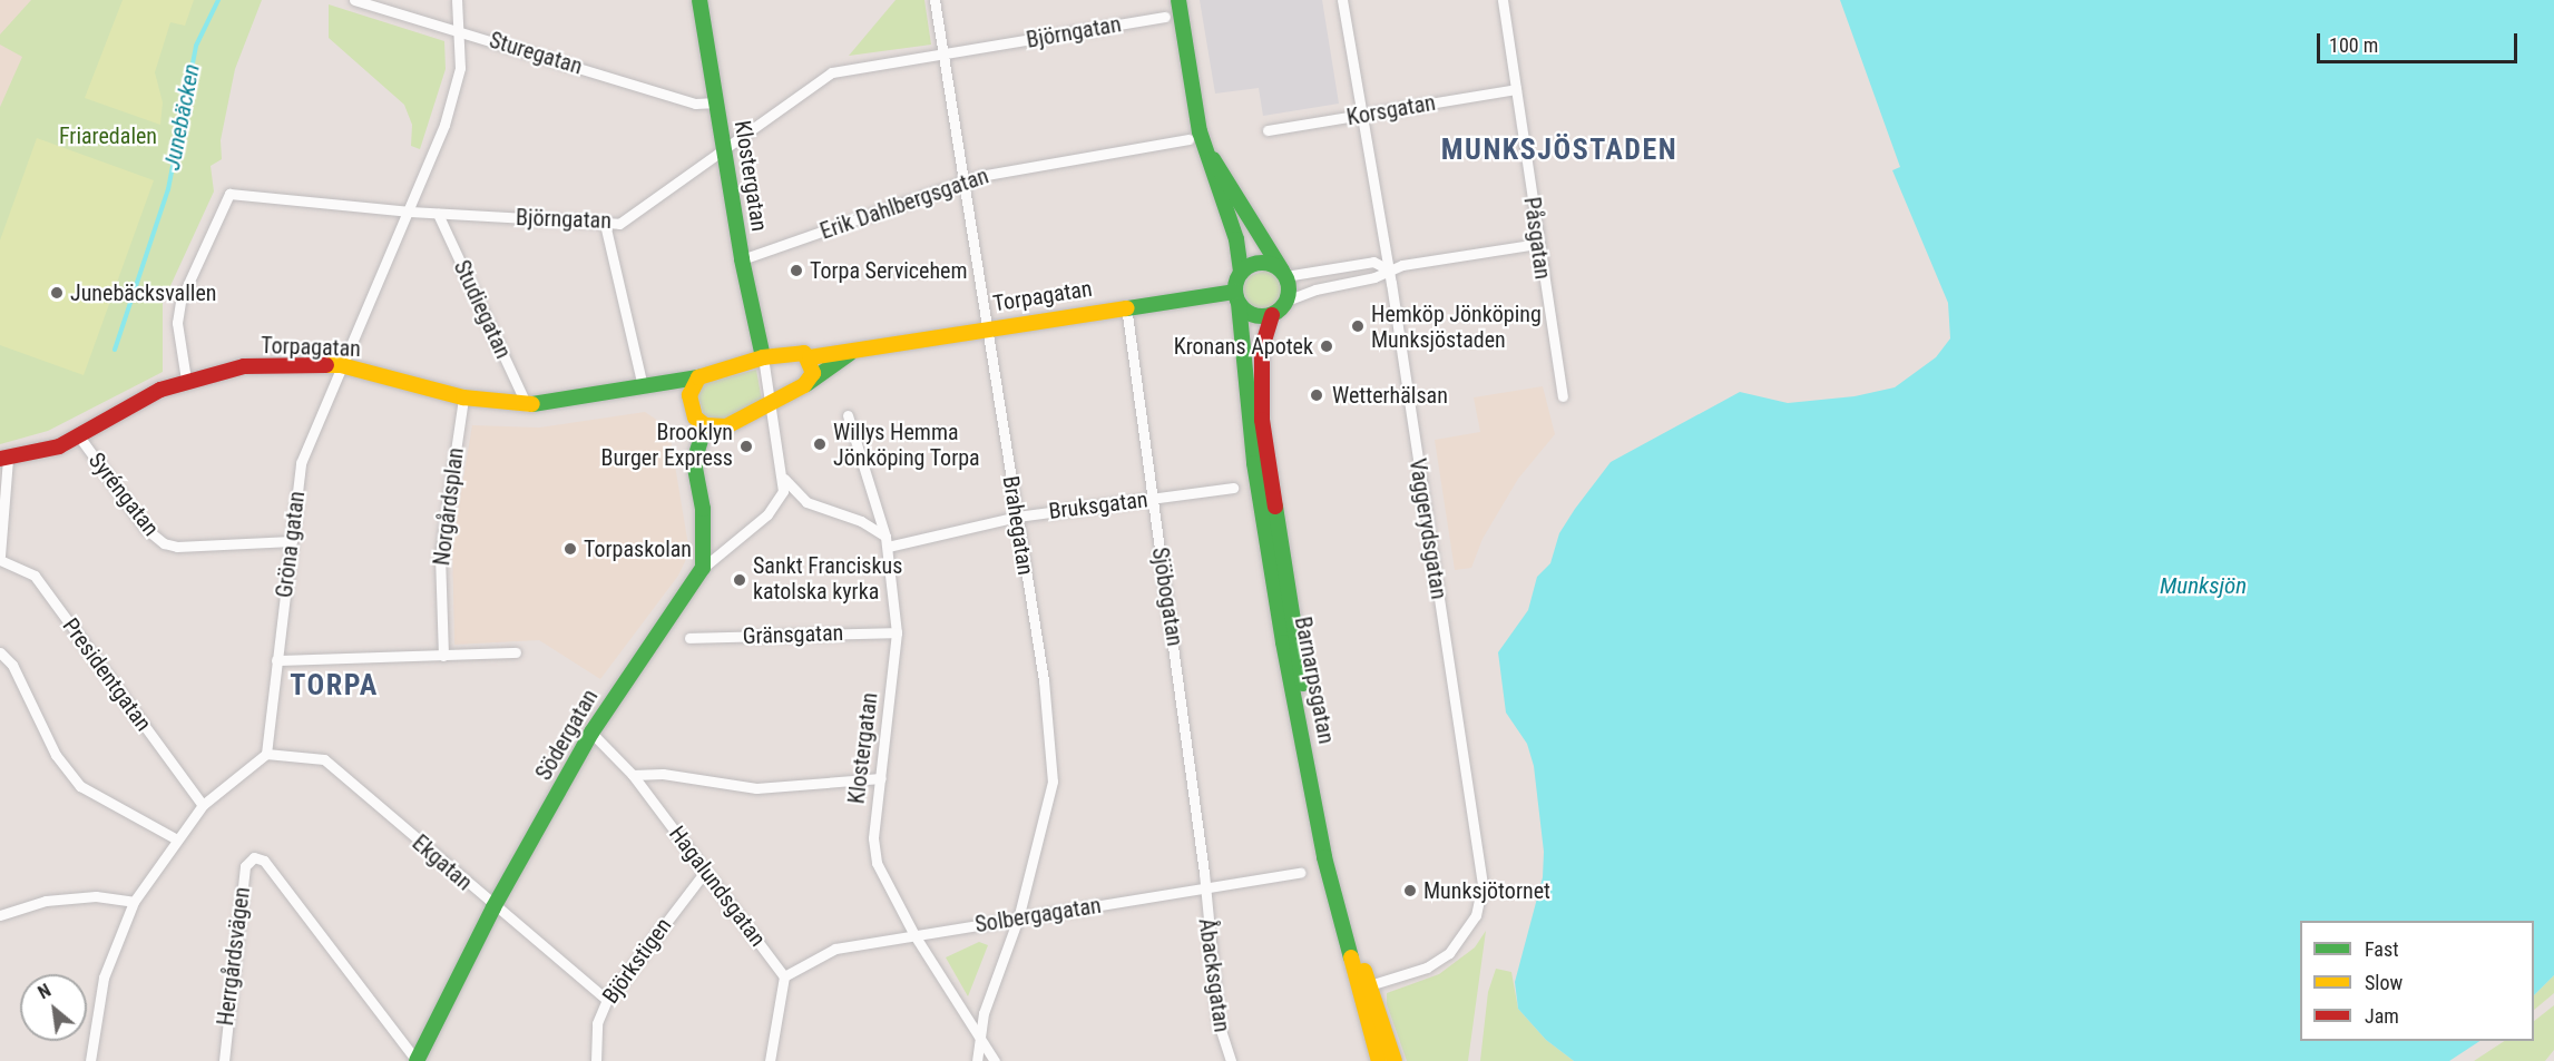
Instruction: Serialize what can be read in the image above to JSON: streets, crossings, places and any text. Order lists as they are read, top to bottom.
{
  "streets": {
    "street": [
      "Björngatan",
      "Sturegatan",
      "Korsgatan",
      "Klostergatan",
      "Erik Dahlbergsgatan",
      "Påsgatan",
      "Torpagatan",
      "Studiegatan",
      "Syréngatan",
      "Bruksgatan",
      "Norgårdsplan",
      "Brahegatan",
      "Vaggerydsgatan",
      "Gröna gatan",
      "Sjöbogatan",
      "Gränsgatan",
      "Presidentgatan",
      "Barnarpsgatan",
      "Södergatan",
      "Ekgatan",
      "Hagalundsgatan",
      "Solbergagatan",
      "Herrgårdsvägen",
      "Björkstigen",
      "Åbacksgatan"
    ]
  },
  "crossings": [
    ["Björngatan", "Klostergatan"],
    ["Björngatan", "Torpagatan"],
    ["Björngatan", "Studiegatan"],
    ["Björngatan", "Brahegatan"],
    ["Björngatan", "Gröna gatan"],
    ["Sturegatan", "Klostergatan"],
    ["Sturegatan", "Gröna gatan"],
    ["Korsgatan", "Påsgatan"],
    ["Korsgatan", "Vaggerydsgatan"],
    ["Klostergatan", "Erik Dahlbergsgatan"],
    ["Klostergatan", "Torpagatan"],
    ["Klostergatan", "Bruksgatan"],
    ["Klostergatan", "Brahegatan"],
    ["Klostergatan", "Gränsgatan"],
    ["Klostergatan", "Solbergagatan"],
    ["Erik Dahlbergsgatan", "Brahegatan"],
    ["Torpagatan", "Studiegatan"],
    ["Torpagatan", "Syréngatan"],
    ["Torpagatan", "Norgårdsplan"],
    ["Torpagatan", "Brahegatan"],
    ["Torpagatan", "Gröna gatan"],
    ["Torpagatan", "Sjöbogatan"],
    ["Torpagatan", "Barnarpsgatan"],
    ["Syréngatan", "Gröna gatan"],
    ["Bruksgatan", "Brahegatan"],
    ["Bruksgatan", "Sjöbogatan"],
    ["Brahegatan", "Solbergagatan"],
    ["Vaggerydsgatan", "Barnarpsgatan"],
    ["Gröna gatan", "Ekgatan"],
    ["Sjöbogatan", "Solbergagatan"],
    ["Sjöbogatan", "Åbacksgatan"],
    ["Södergatan", "Ekgatan"],
    ["Södergatan", "Hagalundsgatan"],
    ["Södergatan", "Herrgårdsvägen"],
    ["Ekgatan", "Björkstigen"],
    ["Hagalundsgatan", "Solbergagatan"],
    ["Hagalundsgatan", "Björkstigen"],
    ["Solbergagatan", "Åbacksgatan"]
  ],
  "districts": ["MUNKSJÖSTADEN", "TORPA"],
  "water": ["Junebäcken", "Munksjön"],
  "parks": ["Friaredalen"],
  "places": [
    "Torpa Servicehem",
    "Junebäcksvallen",
    "Hemköp Jönköping Munksjöstaden",
    "Kronans Apotek",
    "Wetterhälsan",
    "Willys Hemma Jönköping Torpa",
    "Brooklyn Burger Express",
    "Torpaskolan",
    "Sankt Franciskus katolska kyrka",
    "Munksjötornet"
  ],
  "legend": ["Fast", "Slow", "Jam"],
  "scale_bar": "100 m",
  "north": "top left"
}
